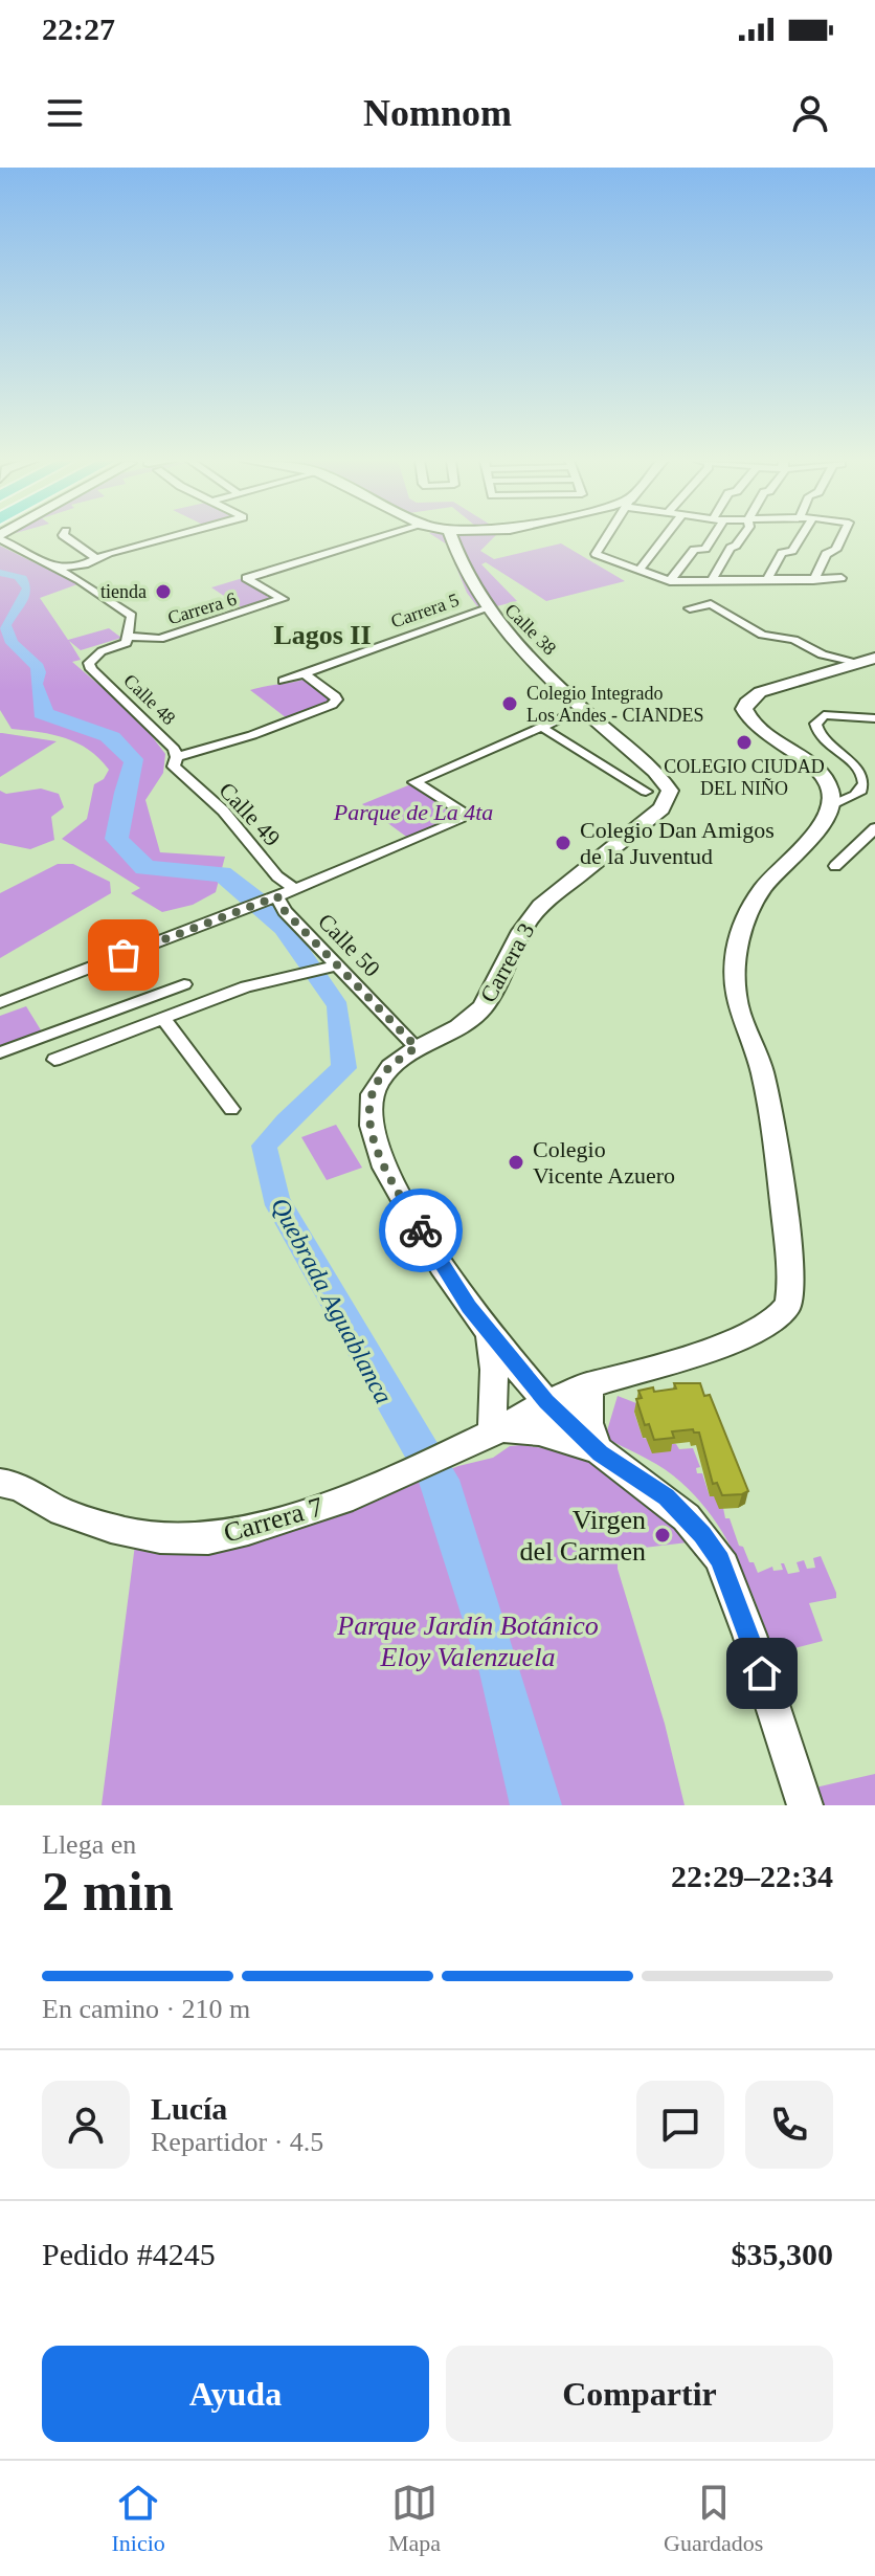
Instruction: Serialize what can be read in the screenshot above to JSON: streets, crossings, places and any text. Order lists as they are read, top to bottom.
{
  "streets": {
    "main road": ["Calle 38", "Carrera 3", "Carrera 7"],
    "street": [
      "Carrera 6",
      "Carrera 5",
      "Calle 48",
      "Calle 49",
      "Calle 50"
    ]
  },
  "crossings": [
    ["Carrera 6", "Calle 48"],
    ["Carrera 5", "Calle 38"],
    ["Calle 38", "Carrera 3"],
    ["Calle 48", "Calle 49"],
    ["Calle 50", "Carrera 3"],
    ["Carrera 3", "Carrera 7"]
  ],
  "districts": ["Lagos II"],
  "water": ["Quebrada Aguablanca"],
  "parks": ["Parque de La 4ta", "Parque Jardín Botánico Eloy Valenzuela"],
  "places": [
    "tienda",
    "Colegio Integrado Los Andes - CIANDES",
    "COLEGIO CIUDAD DEL NIÑO",
    "Colegio Dan Amigos de la Juventud",
    "Colegio Vicente Azuero",
    "Virgen del Carmen"
  ],
  "page": {
    "status": "22:27",
    "header": "Nomnom",
    "heading": ["2 min", "Llega en", "22:29–22:34"],
    "panel": [
      "Lucía",
      "Repartidor · 4.5",
      "Pedido #4245",
      "$35,300"
    ],
    "bar": "En camino · 210 m",
    "buttons": ["Ayuda", "Compartir"],
    "tabs": ["Inicio", "Mapa", "Guardados"]
  }
}
